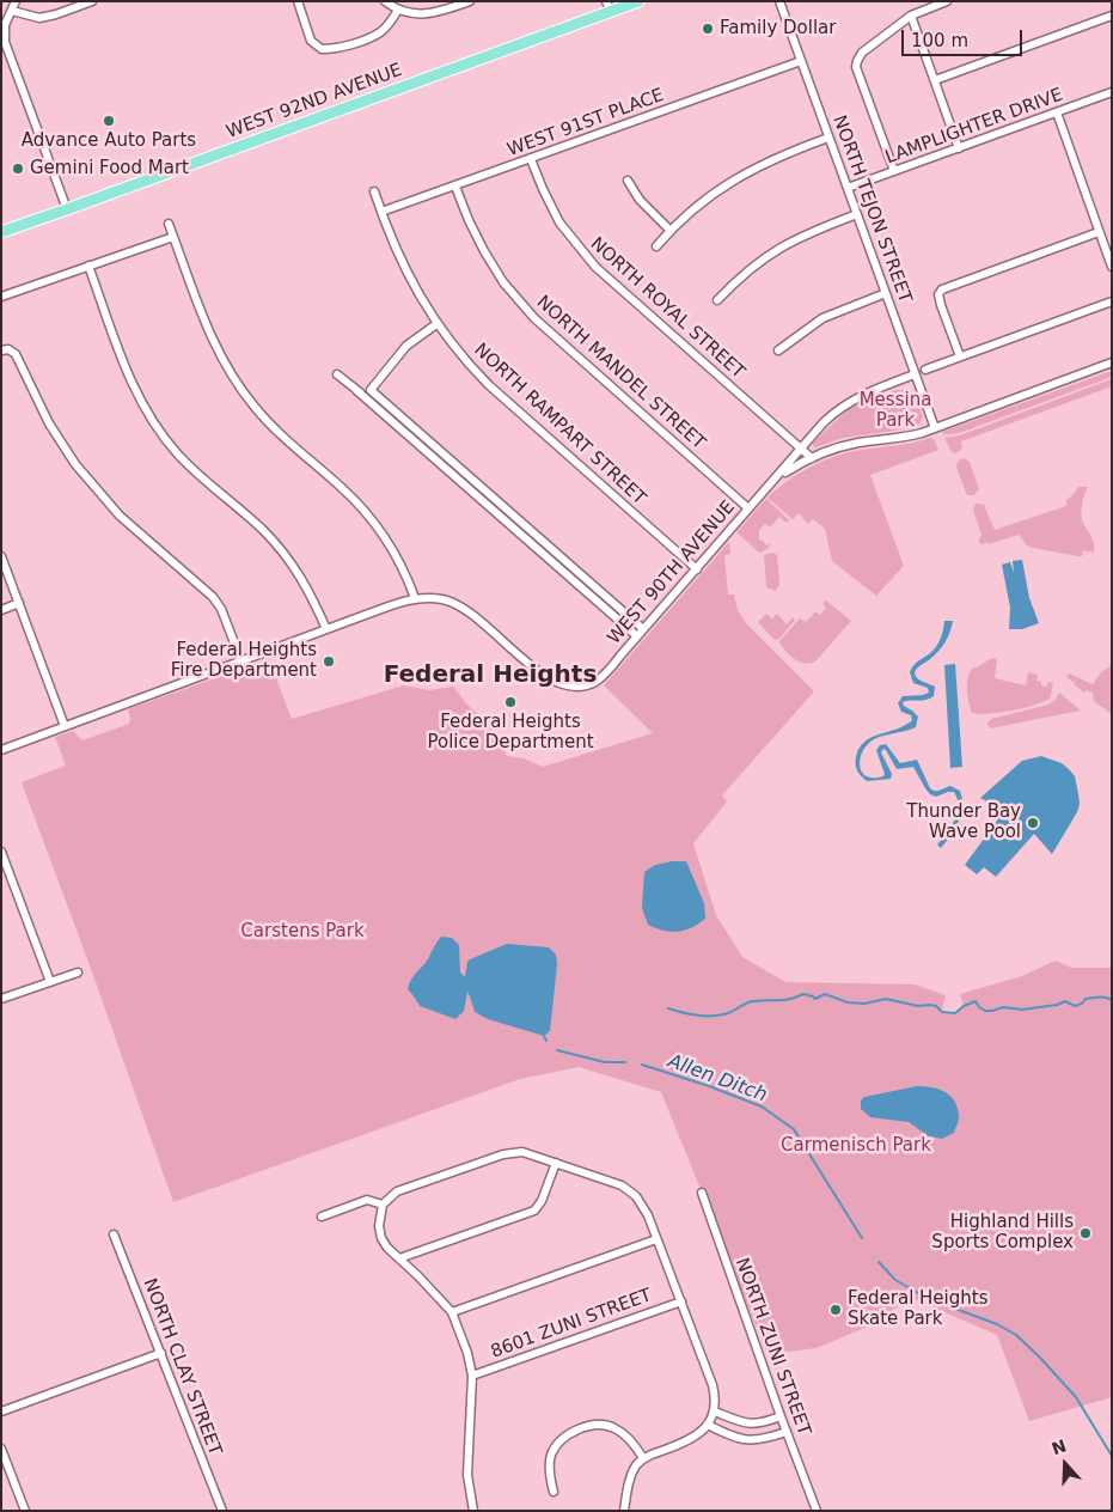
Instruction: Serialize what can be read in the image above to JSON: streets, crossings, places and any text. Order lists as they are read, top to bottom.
{
  "streets": {
    "main road": ["WEST 92ND AVENUE"],
    "street": [
      "WEST 91ST PLACE",
      "LAMPLIGHTER DRIVE",
      "NORTH TEJON STREET",
      "NORTH ROYAL STREET",
      "NORTH MANDEL STREET",
      "NORTH RAMPART STREET",
      "WEST 90TH AVENUE",
      "8601 ZUNI STREET",
      "NORTH ZUNI STREET",
      "NORTH CLAY STREET"
    ]
  },
  "crossings": [
    ["WEST 91ST PLACE", "NORTH TEJON STREET"],
    ["WEST 91ST PLACE", "NORTH ROYAL STREET"],
    ["WEST 91ST PLACE", "NORTH MANDEL STREET"],
    ["WEST 91ST PLACE", "NORTH RAMPART STREET"],
    ["LAMPLIGHTER DRIVE", "NORTH TEJON STREET"],
    ["NORTH TEJON STREET", "WEST 90TH AVENUE"],
    ["NORTH ROYAL STREET", "WEST 90TH AVENUE"],
    ["NORTH MANDEL STREET", "WEST 90TH AVENUE"],
    ["NORTH RAMPART STREET", "WEST 90TH AVENUE"]
  ],
  "districts": ["Federal Heights"],
  "water": ["Allen Ditch"],
  "parks": ["Messina Park", "Carstens Park", "Carmenisch Park"],
  "places": [
    "Family Dollar",
    "Advance Auto Parts",
    "Gemini Food Mart",
    "Federal Heights Fire Department",
    "Federal Heights Police Department",
    "Thunder Bay Wave Pool",
    "Highland Hills Sports Complex",
    "Federal Heights Skate Park"
  ],
  "scale_bar": "100 m",
  "north": "top"
}
